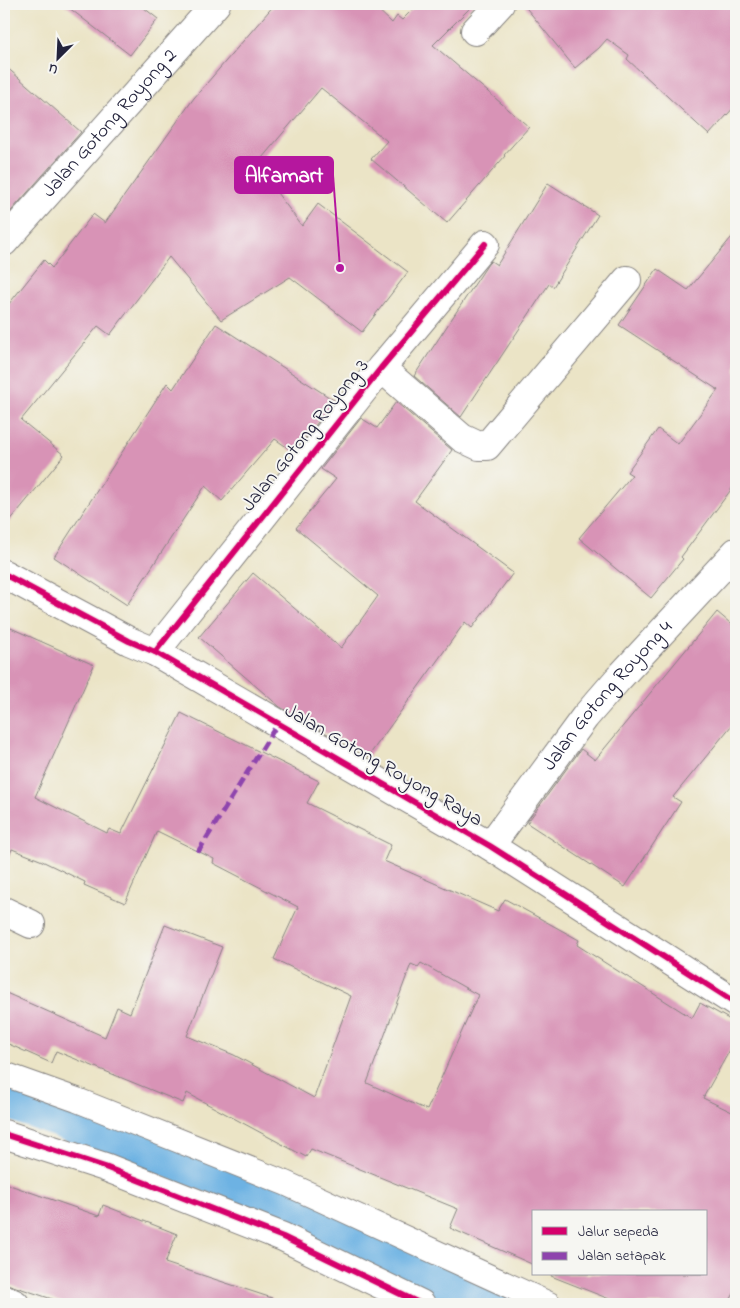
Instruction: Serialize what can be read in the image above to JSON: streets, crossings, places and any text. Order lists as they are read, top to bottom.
{
  "streets": {
    "street": [
      "Jalan Gotong Royong 2",
      "Jalan Gotong Royong 3",
      "Jalan Gotong Royong 4",
      "Jalan Gotong Royong Raya"
    ]
  },
  "crossings": [
    ["Jalan Gotong Royong 3", "Jalan Gotong Royong Raya"],
    ["Jalan Gotong Royong 4", "Jalan Gotong Royong Raya"]
  ],
  "places": ["Alfamart"],
  "legend": ["Jalur sepeda", "Jalan setapak"],
  "north": "bottom left"
}
